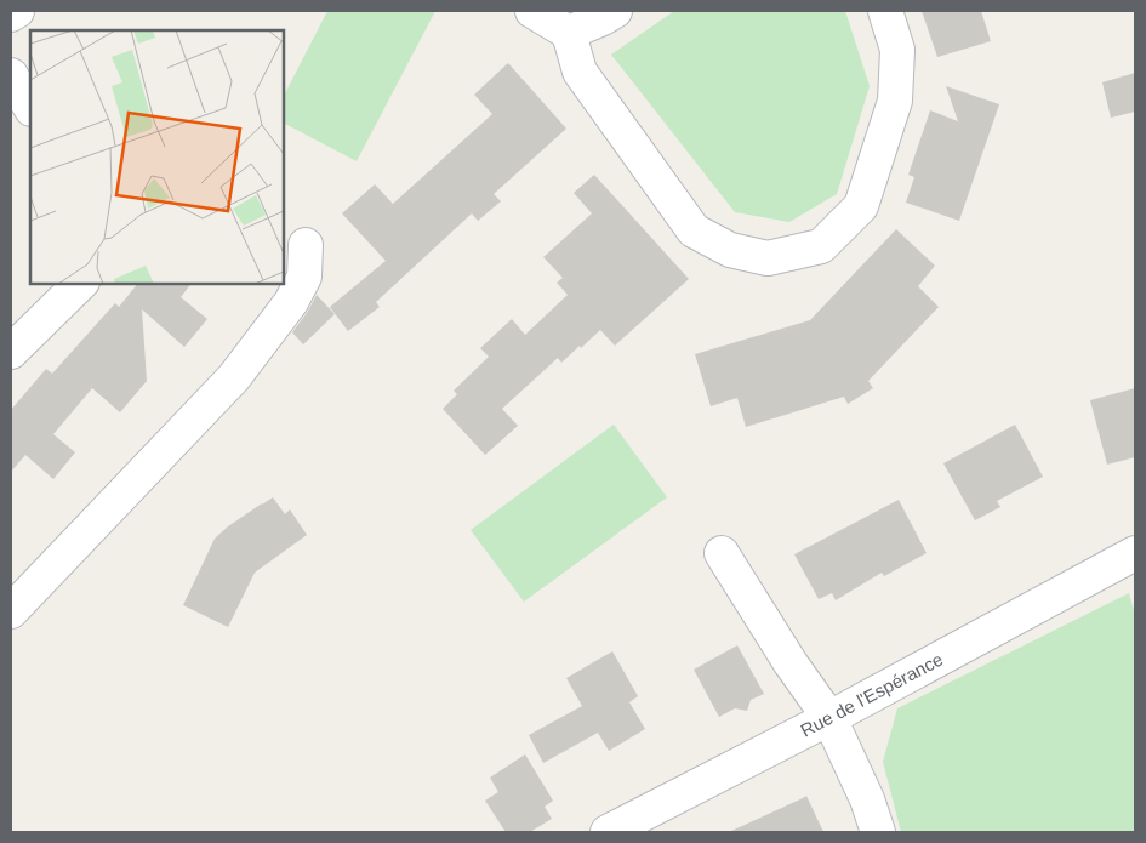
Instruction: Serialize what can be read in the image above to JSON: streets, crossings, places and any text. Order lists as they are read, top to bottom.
{
  "streets": {
    "street": ["Rue de l'Espérance"]
  }
}
